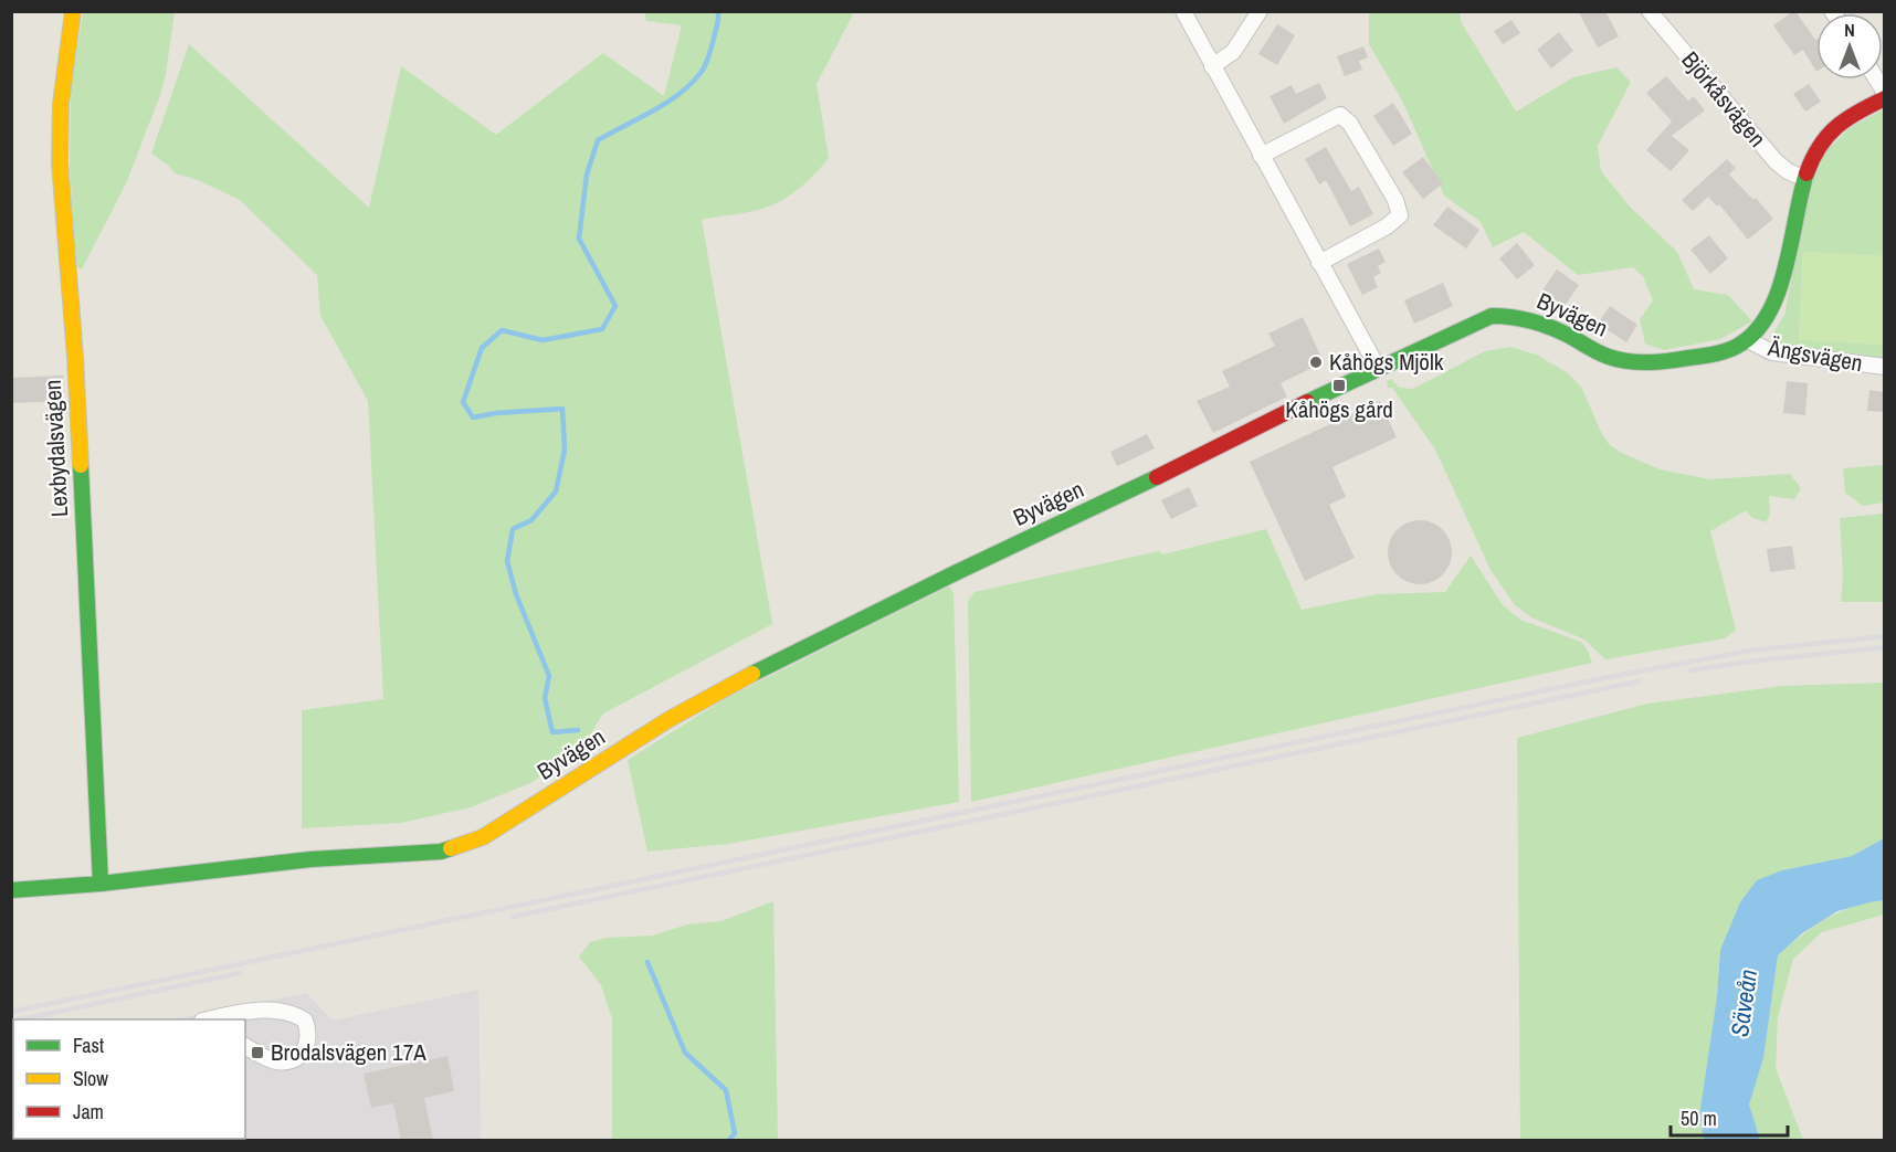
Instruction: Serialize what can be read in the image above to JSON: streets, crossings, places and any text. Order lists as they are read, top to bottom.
{
  "streets": {
    "street": [
      "Björkåsvägen",
      "Byvägen",
      "Ängsvägen",
      "Lexbydalsvägen"
    ]
  },
  "crossings": [
    ["Björkåsvägen", "Byvägen"],
    ["Byvägen", "Ängsvägen"],
    ["Byvägen", "Lexbydalsvägen"]
  ],
  "water": ["Säveån"],
  "places": {
    "other": ["Kåhögs Mjölk"],
    "transit": ["Kåhögs gård", "Brodalsvägen 17A"]
  },
  "legend": ["Fast", "Slow", "Jam"],
  "scale_bar": "50 m",
  "north": "top"
}
